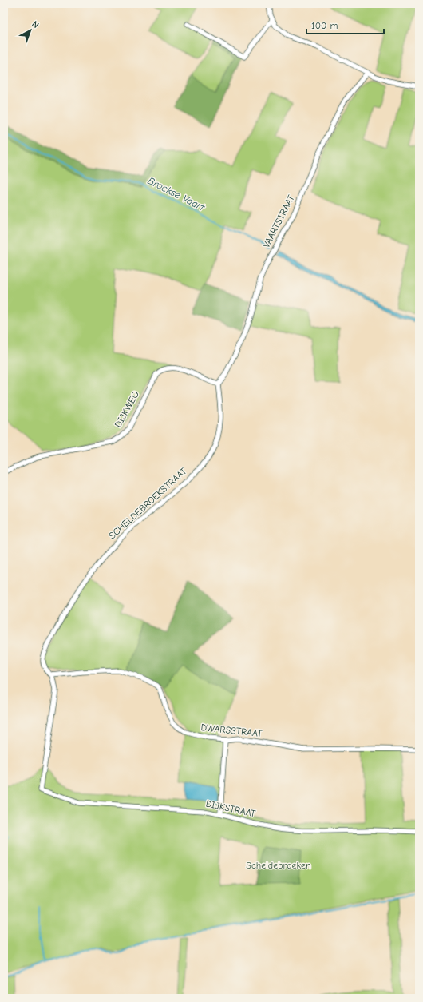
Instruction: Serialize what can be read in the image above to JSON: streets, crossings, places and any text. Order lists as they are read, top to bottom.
{
  "streets": {
    "street": [
      "VAARTSTRAAT",
      "DIJKWEG",
      "SCHELDEBROEKSTRAAT",
      "DWARSSTRAAT",
      "DIJKSTRAAT"
    ]
  },
  "crossings": [
    ["VAARTSTRAAT", "DIJKWEG"],
    ["VAARTSTRAAT", "SCHELDEBROEKSTRAAT"],
    ["DIJKWEG", "SCHELDEBROEKSTRAAT"],
    ["SCHELDEBROEKSTRAAT", "DWARSSTRAAT"],
    ["SCHELDEBROEKSTRAAT", "DIJKSTRAAT"]
  ],
  "water": ["Broekse Vaart"],
  "parks": ["Scheldebroeken"],
  "scale_bar": "100 m",
  "north": "top right"
}
